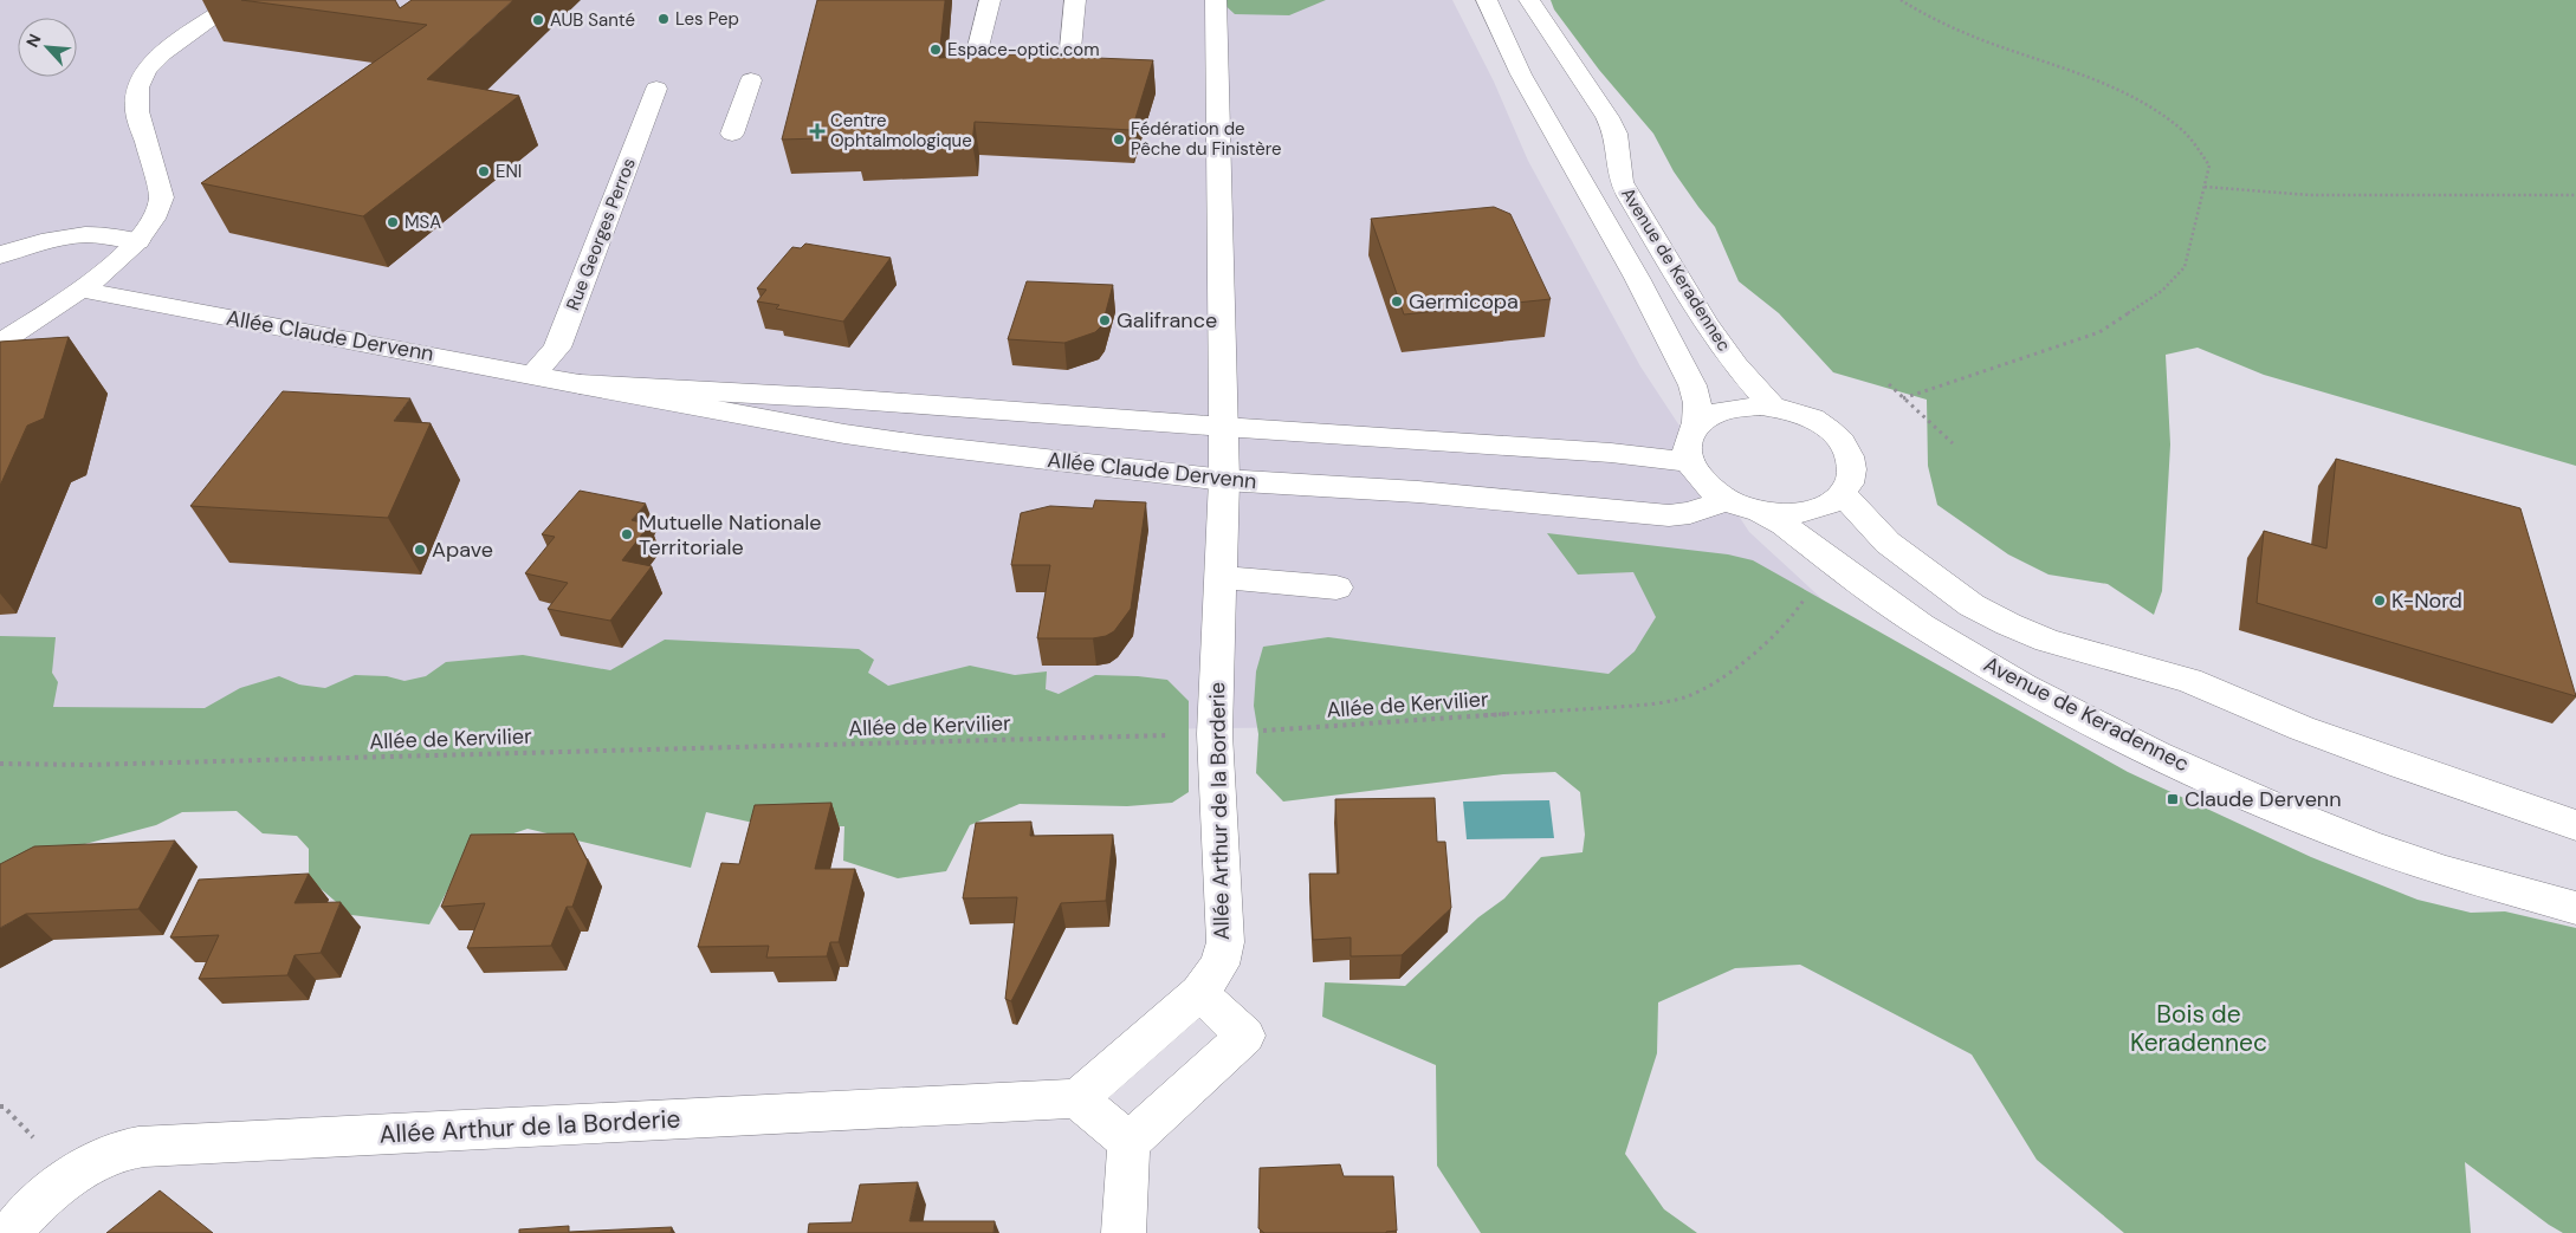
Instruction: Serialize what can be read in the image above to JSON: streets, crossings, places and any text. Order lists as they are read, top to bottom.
{
  "streets": {
    "street": [
      "Rue Georges Perros",
      "Avenue de Keradennec",
      "Allée Claude Dervenn",
      "Allée Arthur de la Borderie"
    ],
    "path": ["Allée de Kervilier"]
  },
  "crossings": [
    ["Rue Georges Perros", "Allée Claude Dervenn"],
    ["Avenue de Keradennec", "Allée Claude Dervenn"],
    ["Allée Claude Dervenn", "Allée Arthur de la Borderie"],
    ["Allée de Kervilier", "Allée Arthur de la Borderie"]
  ],
  "parks": ["Bois de Keradennec"],
  "places": {
    "other": [
      "Les Pep",
      "AUB Santé",
      "Espace-optic.com",
      "Fédération de Pêche du Finistère",
      "ENI",
      "MSA",
      "Germicopa",
      "Galifrance",
      "Mutuelle Nationale Territoriale",
      "Apave",
      "K-Nord"
    ],
    "health": ["Centre Ophtalmologique"],
    "transit": ["Claude Dervenn"]
  },
  "north": "top left"
}
